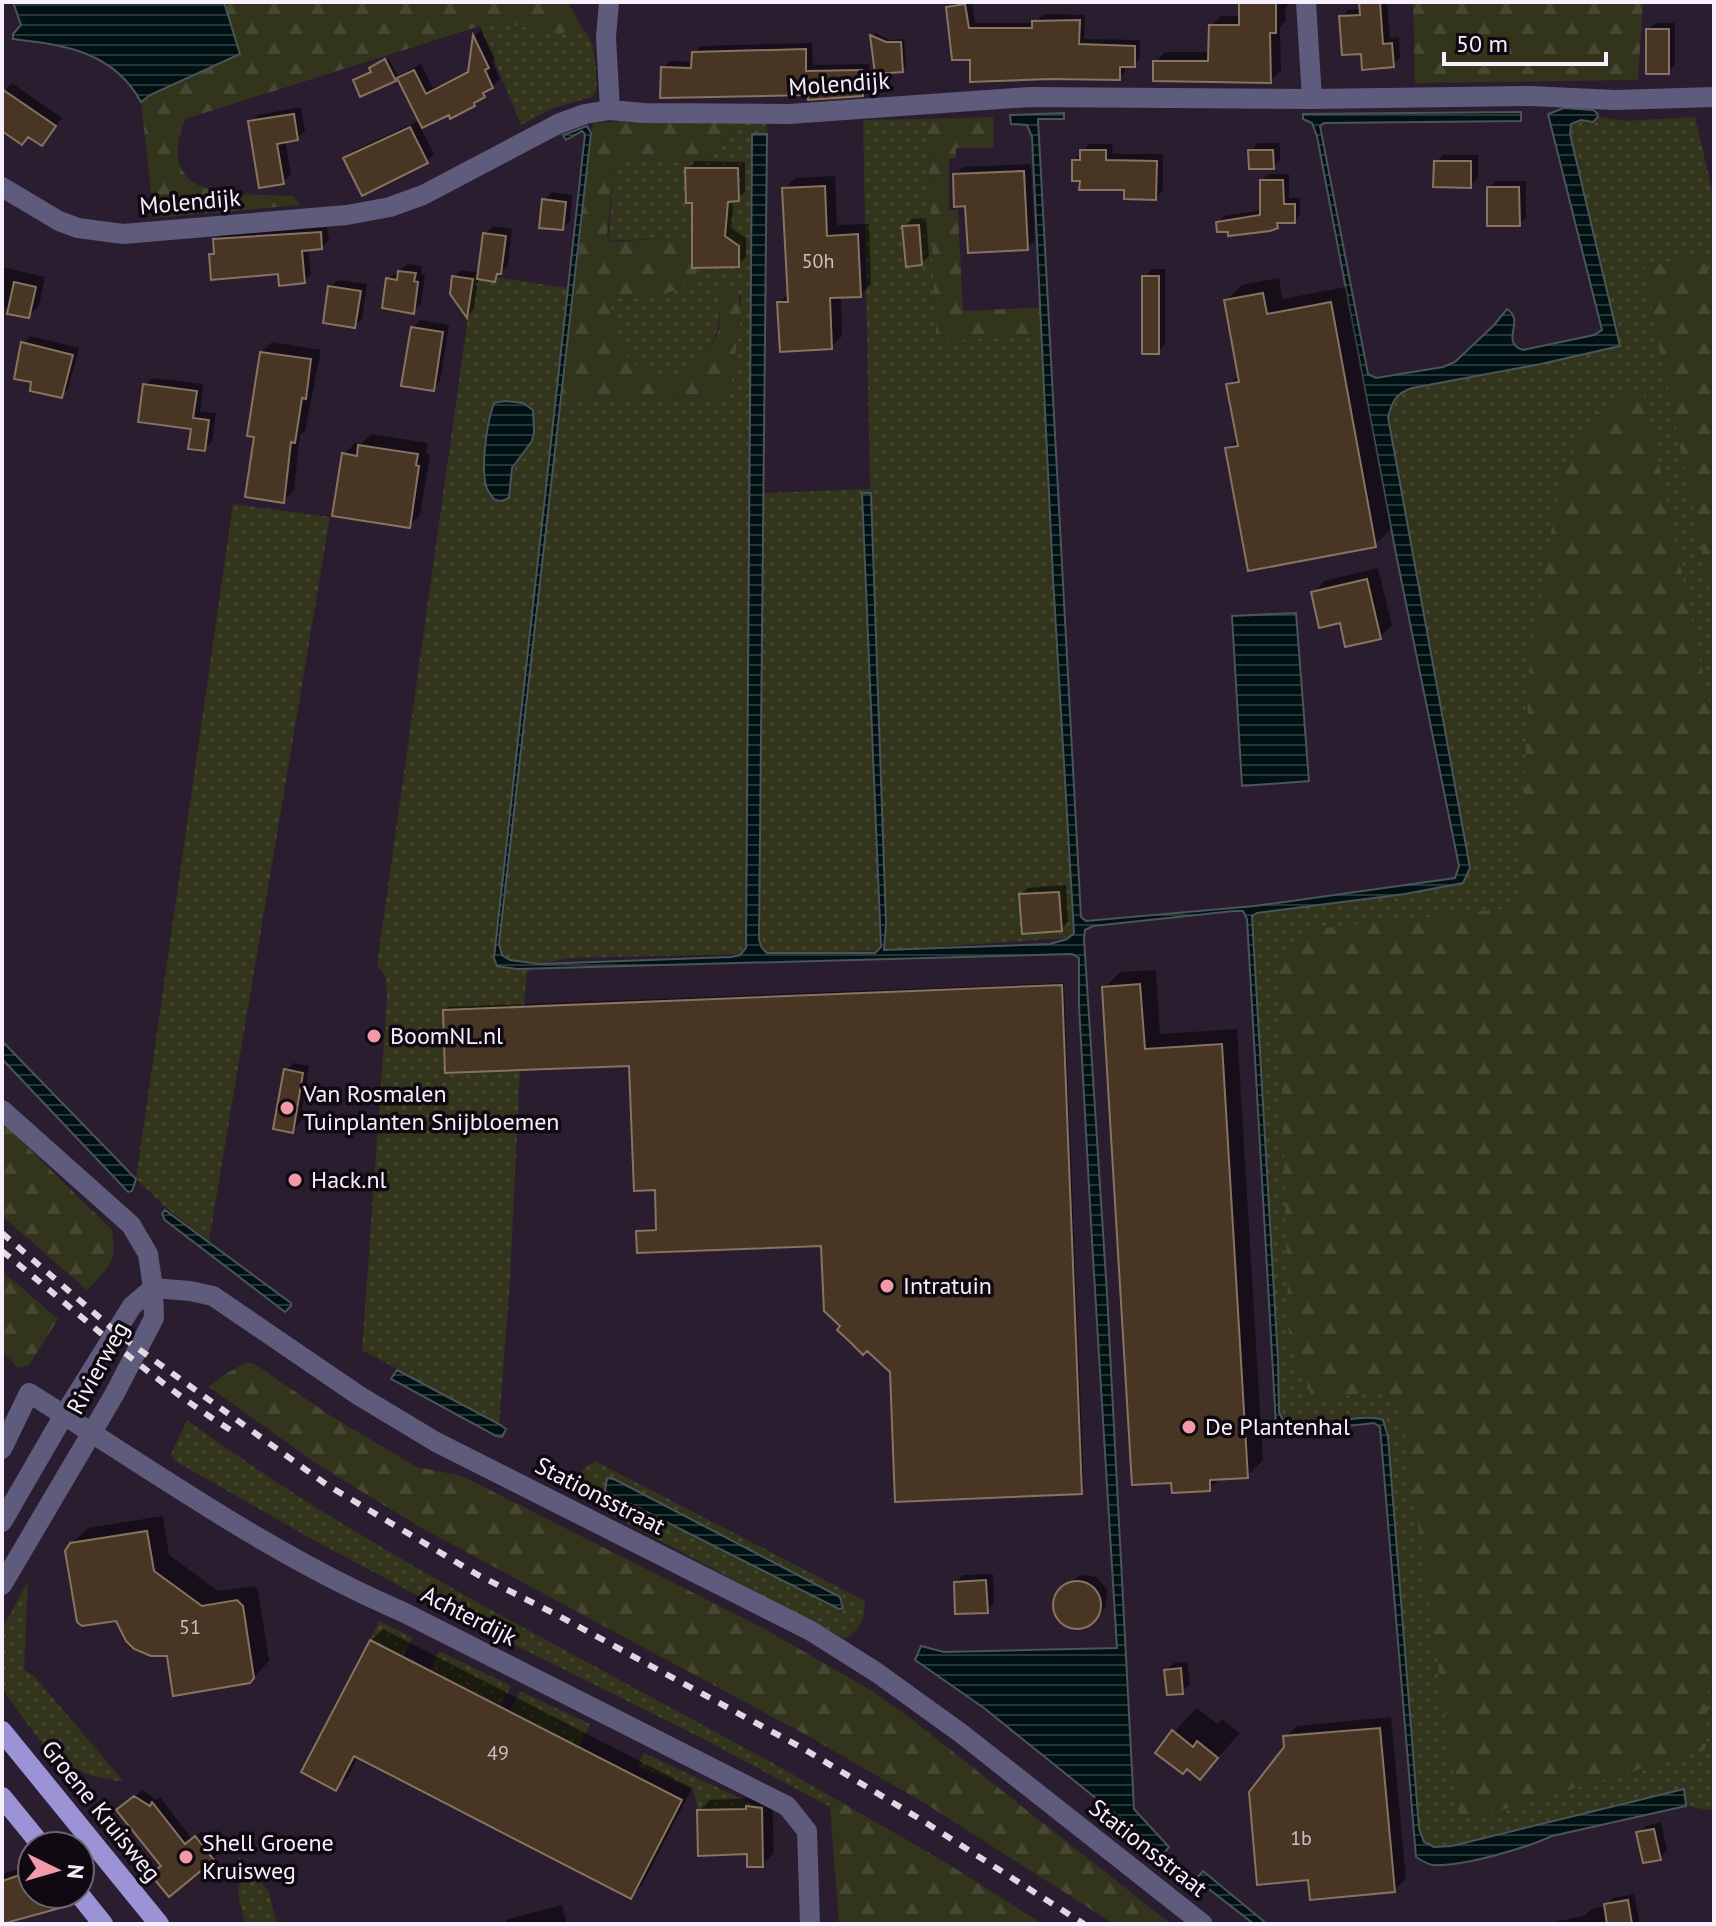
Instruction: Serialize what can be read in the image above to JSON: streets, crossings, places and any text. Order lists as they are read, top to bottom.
{
  "streets": {
    "main road": ["Groene Kruisweg"],
    "street": [
      "Molendijk",
      "Rivierweg",
      "Stationsstraat",
      "Achterdijk"
    ]
  },
  "crossings": [
    ["Rivierweg", "Stationsstraat"],
    ["Rivierweg", "Achterdijk"]
  ],
  "places": [
    "BoomNL.nl",
    "Van Rosmalen Tuinplanten Snijbloemen",
    "Hack.nl",
    "Intratuin",
    "De Plantenhal",
    "Shell Groene Kruisweg"
  ],
  "house_numbers": [
    "50h",
    "51",
    "49",
    "1b"
  ],
  "scale_bar": "50 m",
  "north": "right"
}
